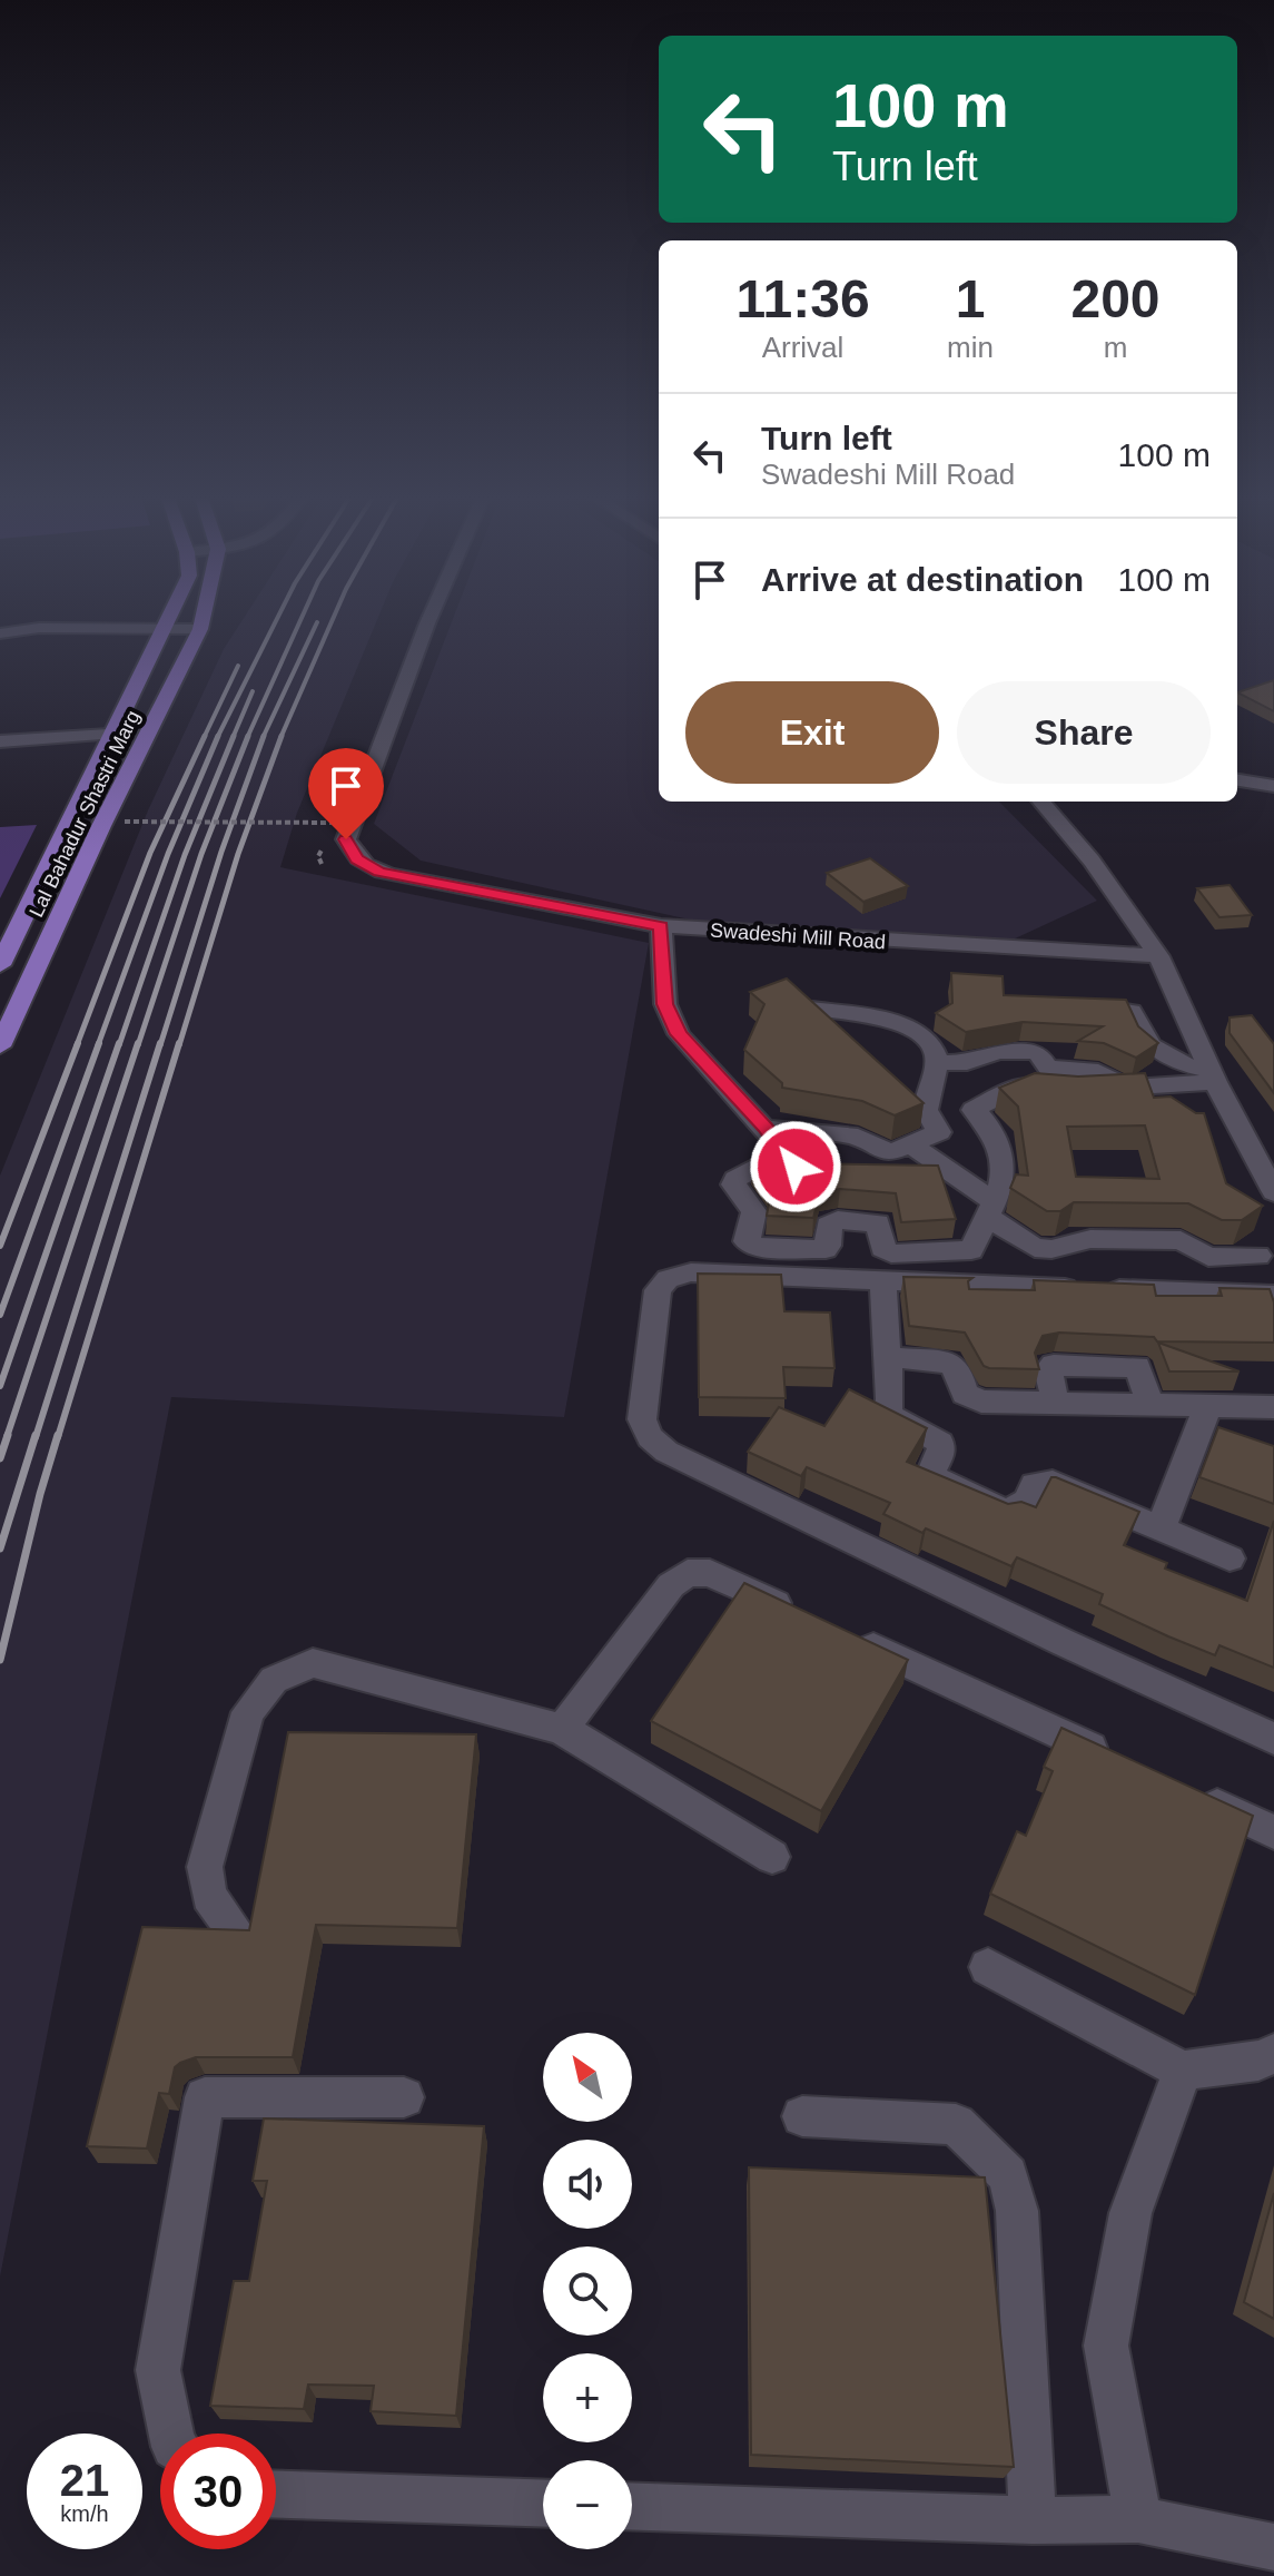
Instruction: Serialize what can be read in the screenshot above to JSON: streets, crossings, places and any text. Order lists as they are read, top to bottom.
{
  "streets": {
    "main road": ["Lal Bahadur Shastri Marg"],
    "street": ["Swadeshi Mill Road"]
  },
  "north": "top left",
  "page": {
    "turn": ["100 m", "Turn left"],
    "eta": [
      "11:36",
      "Arrival",
      "1",
      "min",
      "200",
      "m"
    ],
    "list": [
      {
        "name": "Turn left",
        "note": "Swadeshi Mill Road",
        "value": "100 m"
      },
      {
        "name": "Arrive at destination",
        "value": "100 m"
      }
    ],
    "buttons": ["Exit", "Share"],
    "map_buttons": ["+", "−"],
    "speed": "21 km/h",
    "limit": "30"
  }
}
